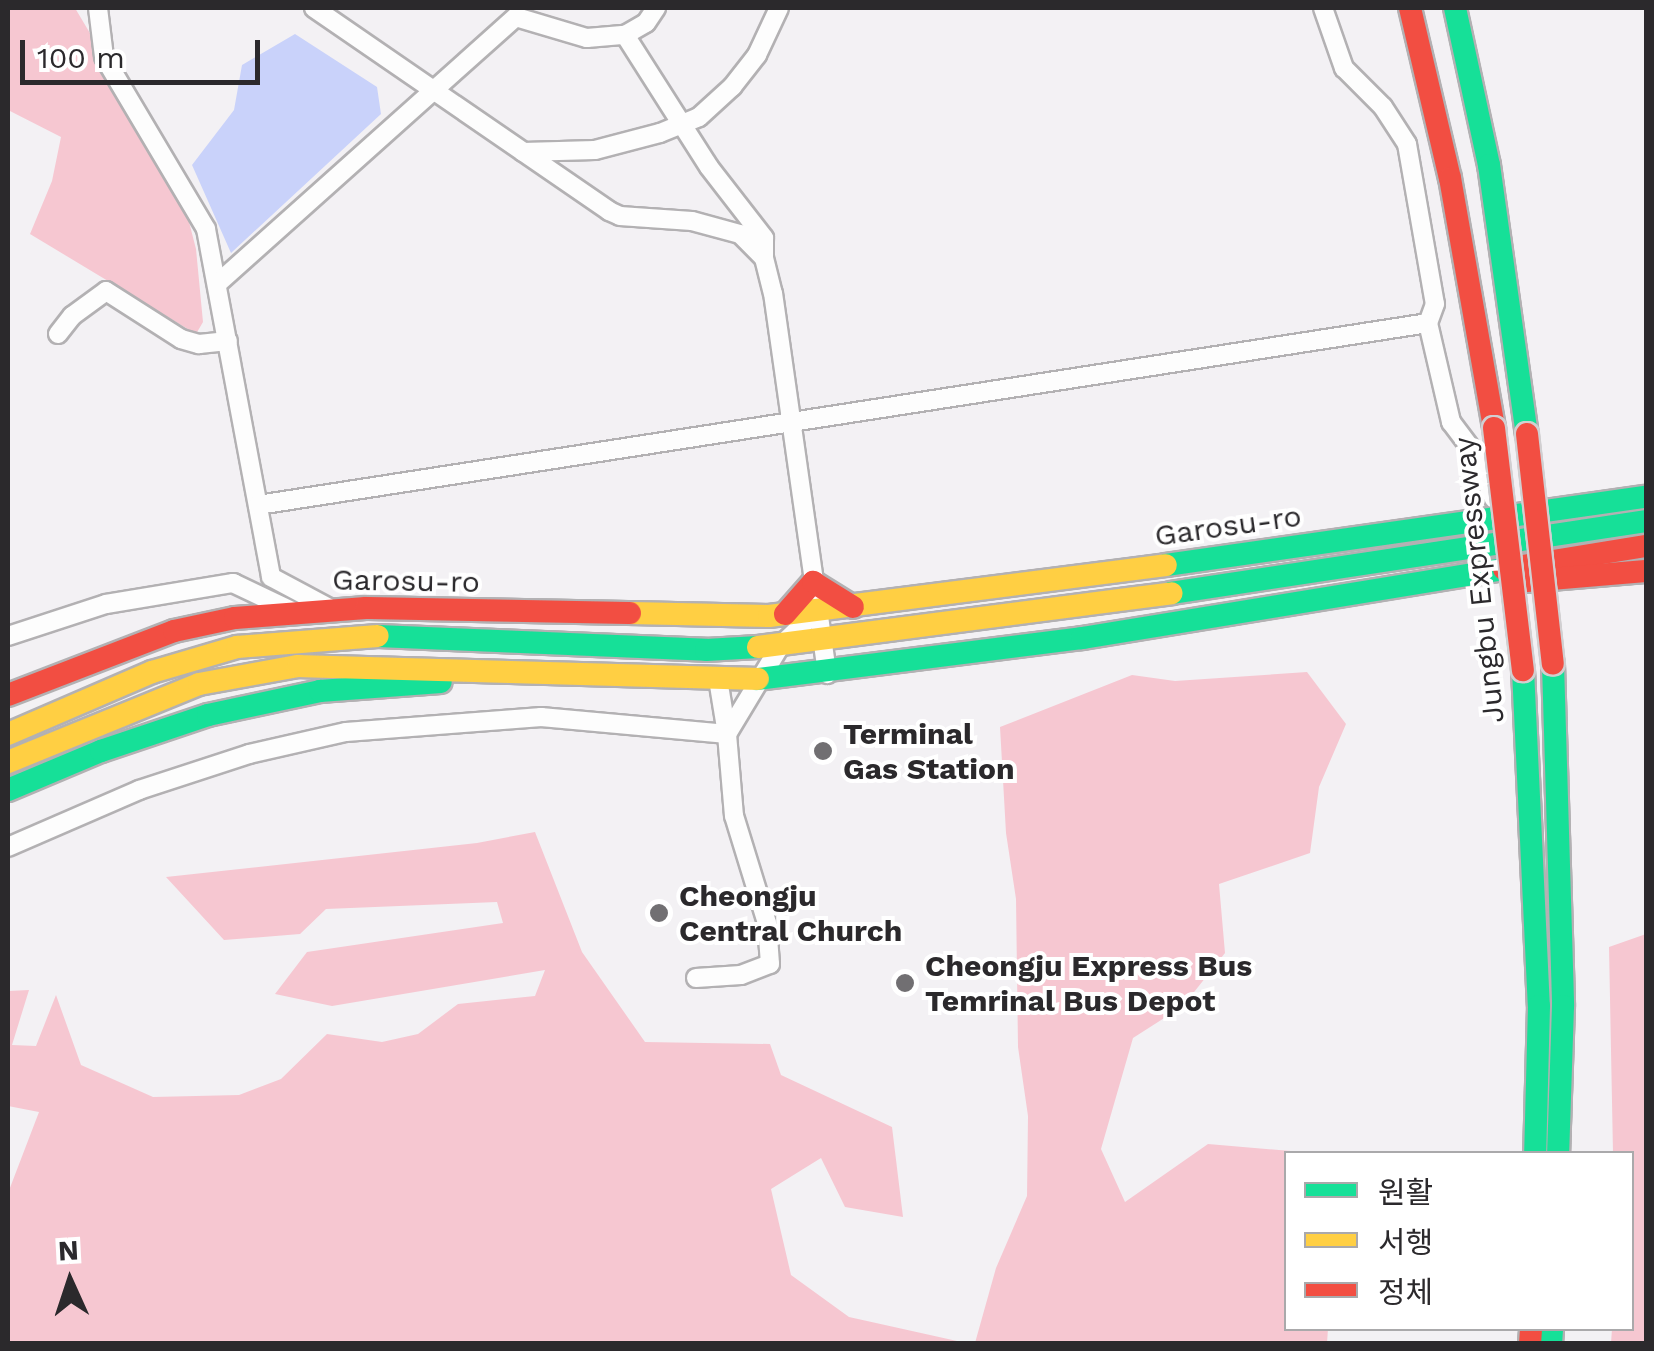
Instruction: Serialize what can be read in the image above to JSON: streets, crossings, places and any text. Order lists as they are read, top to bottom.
{
  "streets": {
    "main road": ["Garosu-ro", "Jungbu Expressway"]
  },
  "places": ["Terminal Gas Station", "Cheongju Central Church", "Cheongju Express Bus Temrinal Bus Depot"],
  "legend": ["원활", "서행", "정체"],
  "scale_bar": "100 m",
  "north": "top"
}
